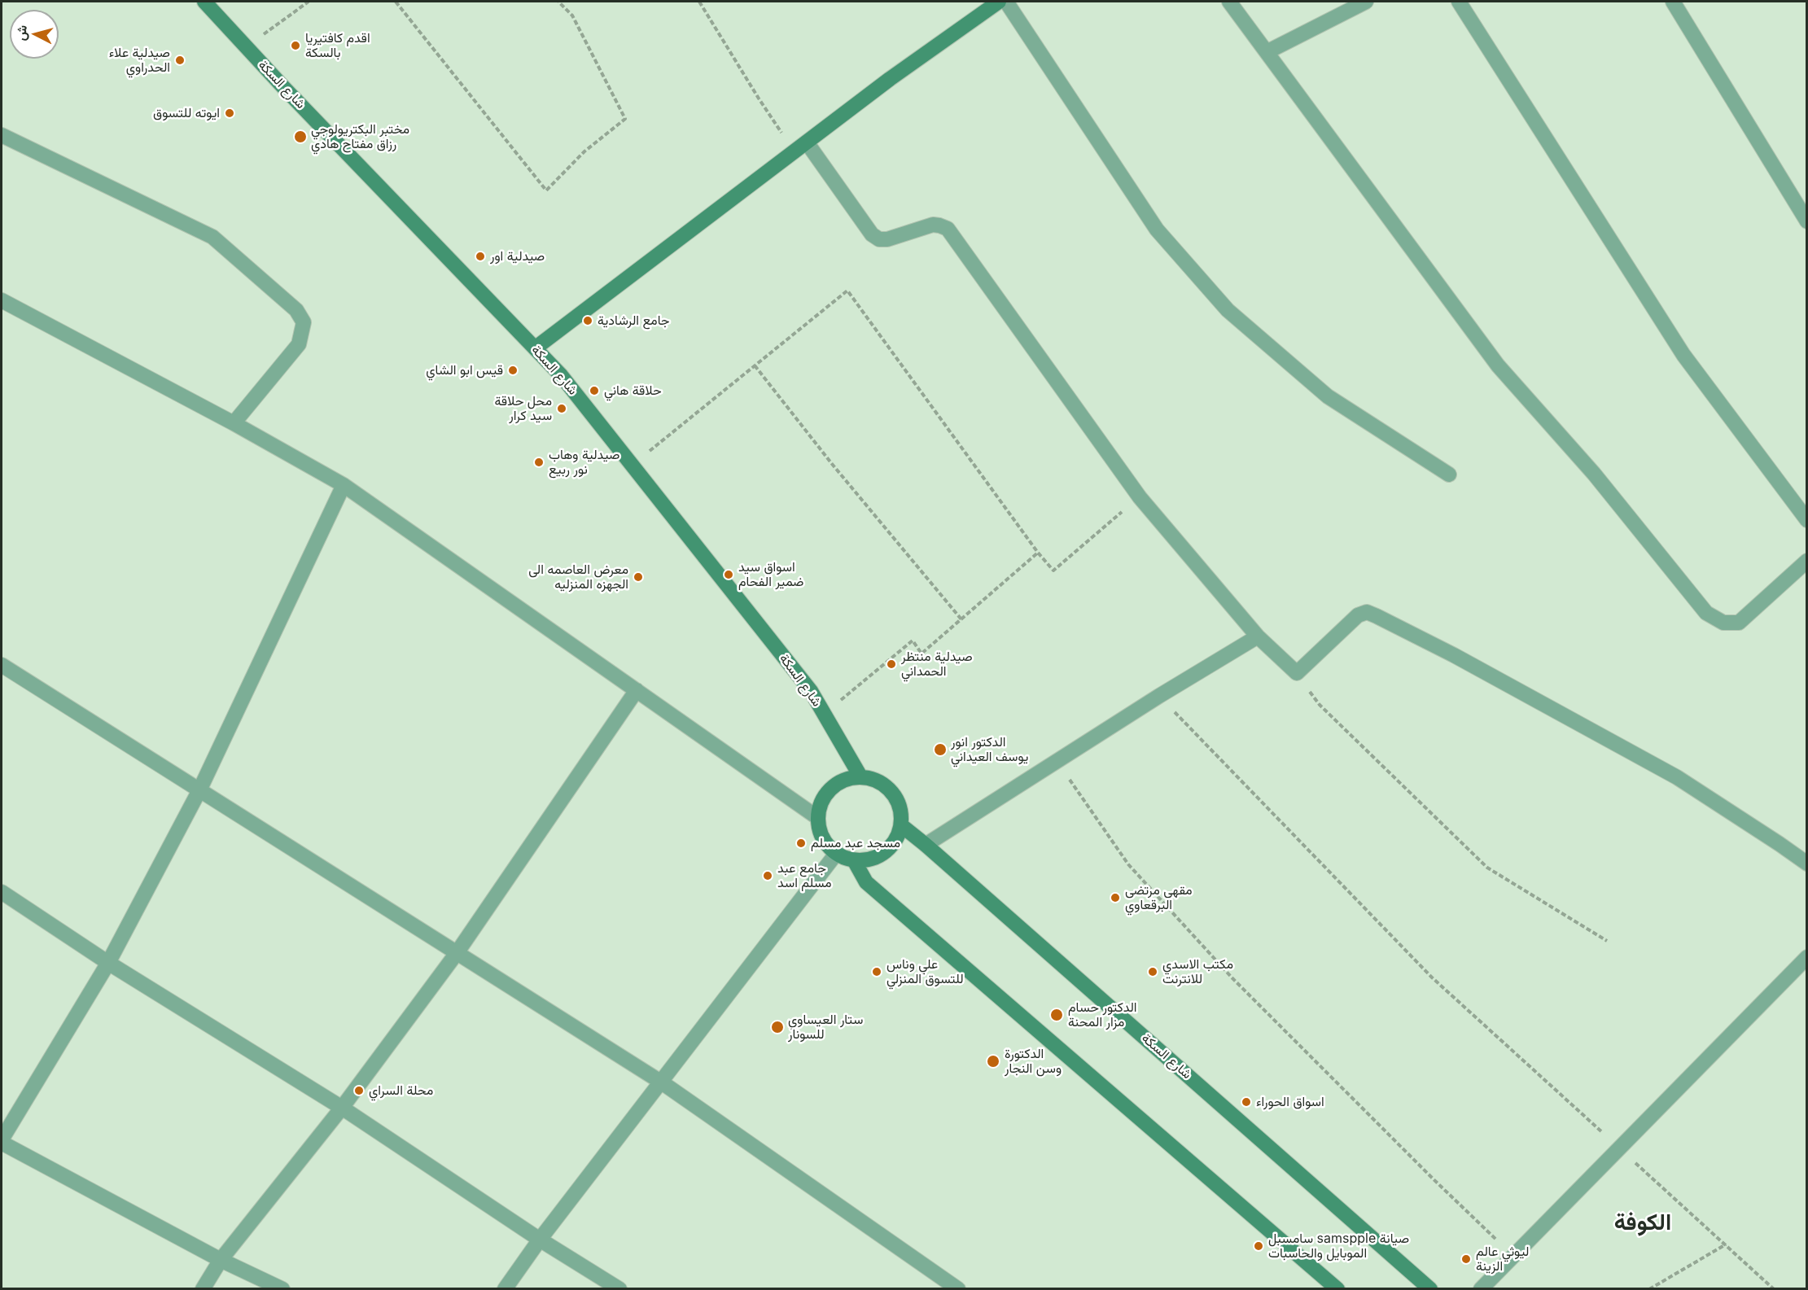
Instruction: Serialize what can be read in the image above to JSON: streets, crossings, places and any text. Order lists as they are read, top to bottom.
{
  "streets": {
    "street": ["شارع السكة"]
  },
  "districts": ["الكوفة"],
  "places": [
    "اقدم كافتيريا بالسكة",
    "صيدلية علاء الحدراوي",
    "ايوته للتسوق",
    "مختبر البكتريولوجي رزاق مفتاح هادي",
    "صيدلية اور",
    "جامع الرشادية",
    "قيس ابو الشاي",
    "حلاقة هاني",
    "محل حلاقة سيد كرار",
    "صيدلية وهاب نور ربيع",
    "اسواق سيد ضمير الفحام",
    "معرض العاصمه الى الجهزه المنزليه",
    "صيدلية منتظر الحمداني",
    "الدكتور انور يوسف العيداني",
    "مسجد عبد مسلم",
    "جامع عبد مسلم اسد",
    "مقهى مرتضى البرقعاوي",
    "علي وناس للتسوق المنزلي",
    "مكتب الاسدي للانترنت",
    "الدكتور حسام مزار المحنة",
    "ستار العيساوي للسونار",
    "الدكتورة وسن النجار",
    "محلة السراي",
    "اسواق الحوراء",
    "سامسبل samspple صيانة الموبايل والحاسبات",
    "ليوثي عالم الزينة"
  ],
  "north": "left"
}
